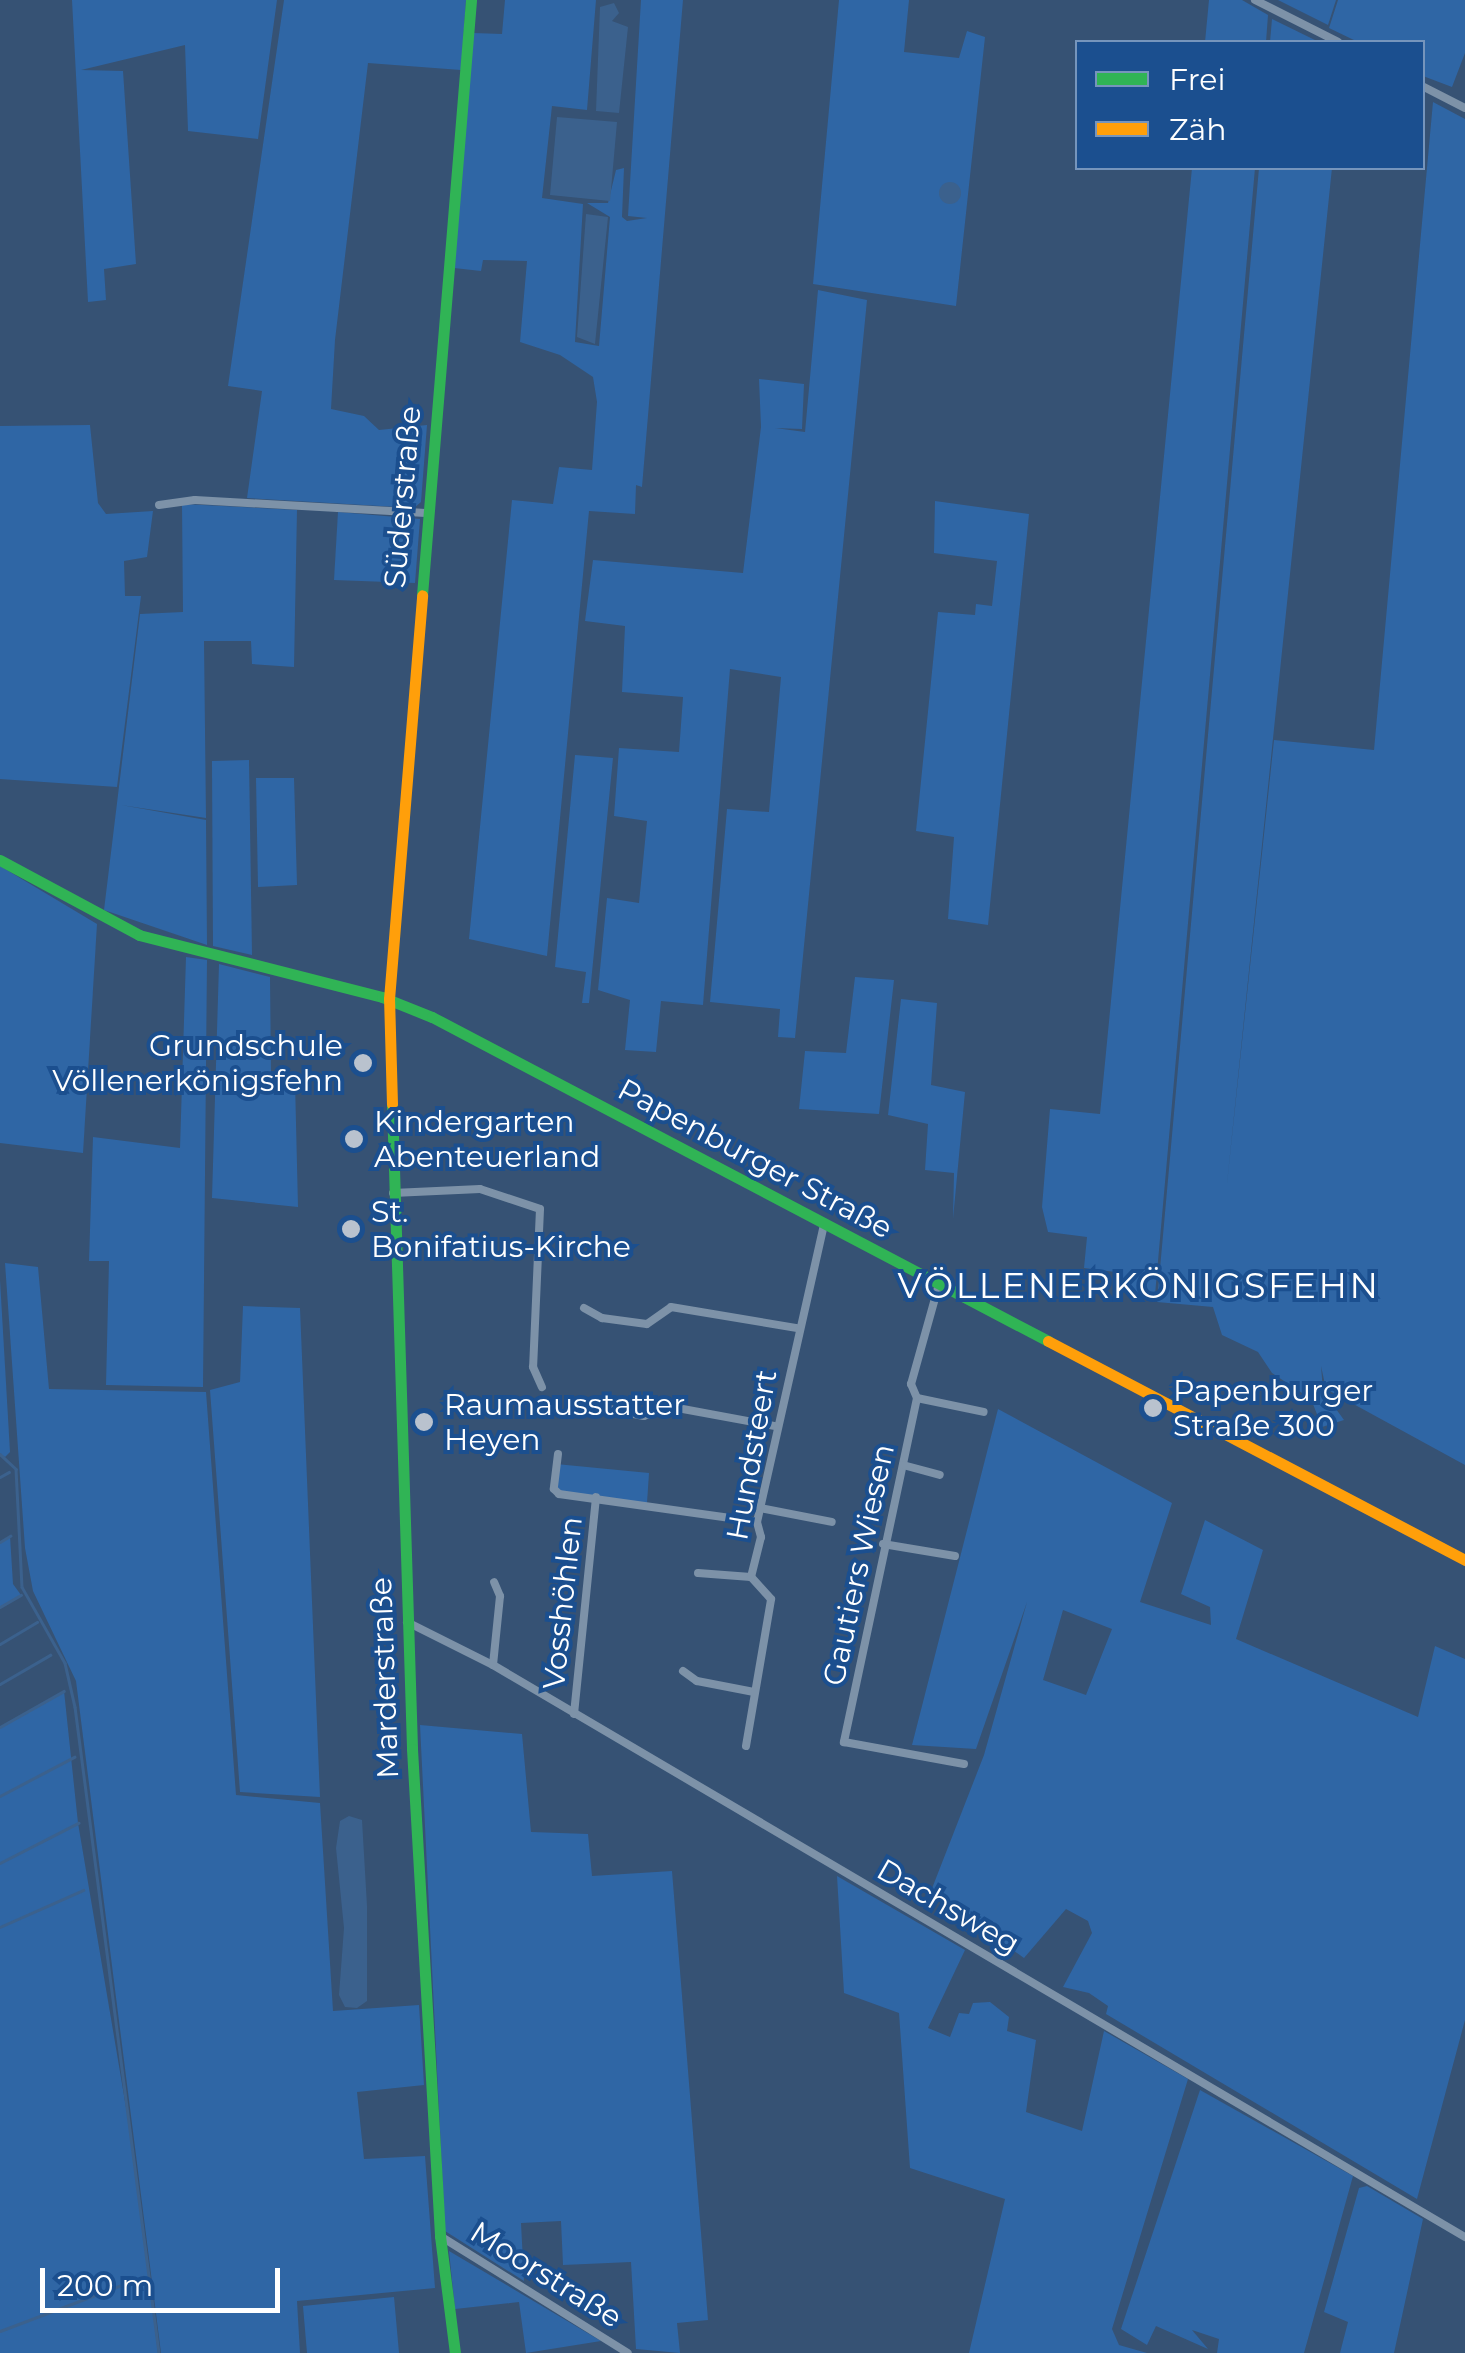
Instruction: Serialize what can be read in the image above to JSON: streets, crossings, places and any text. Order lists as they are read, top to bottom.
{
  "streets": {
    "street": [
      "Süderstraße",
      "Papenburger Straße",
      "Hundsteert",
      "Gautiers Wiesen",
      "Vosshöhlen",
      "Marderstraße",
      "Dachsweg",
      "Moorstraße"
    ]
  },
  "crossings": [
    ["Süderstraße", "Papenburger Straße"],
    ["Süderstraße", "Marderstraße"],
    ["Papenburger Straße", "Hundsteert"],
    ["Papenburger Straße", "Gautiers Wiesen"],
    ["Papenburger Straße", "Marderstraße"],
    ["Vosshöhlen", "Dachsweg"],
    ["Marderstraße", "Dachsweg"],
    ["Marderstraße", "Moorstraße"]
  ],
  "districts": ["VÖLLENERKÖNIGSFEHN"],
  "places": [
    "Grundschule Völlenerkönigsfehn",
    "Kindergarten Abenteuerland",
    "St. Bonifatius-Kirche",
    "Papenburger Straße 300",
    "Raumausstatter Heyen"
  ],
  "legend": ["Frei", "Zäh"],
  "scale_bar": "200 m"
}
